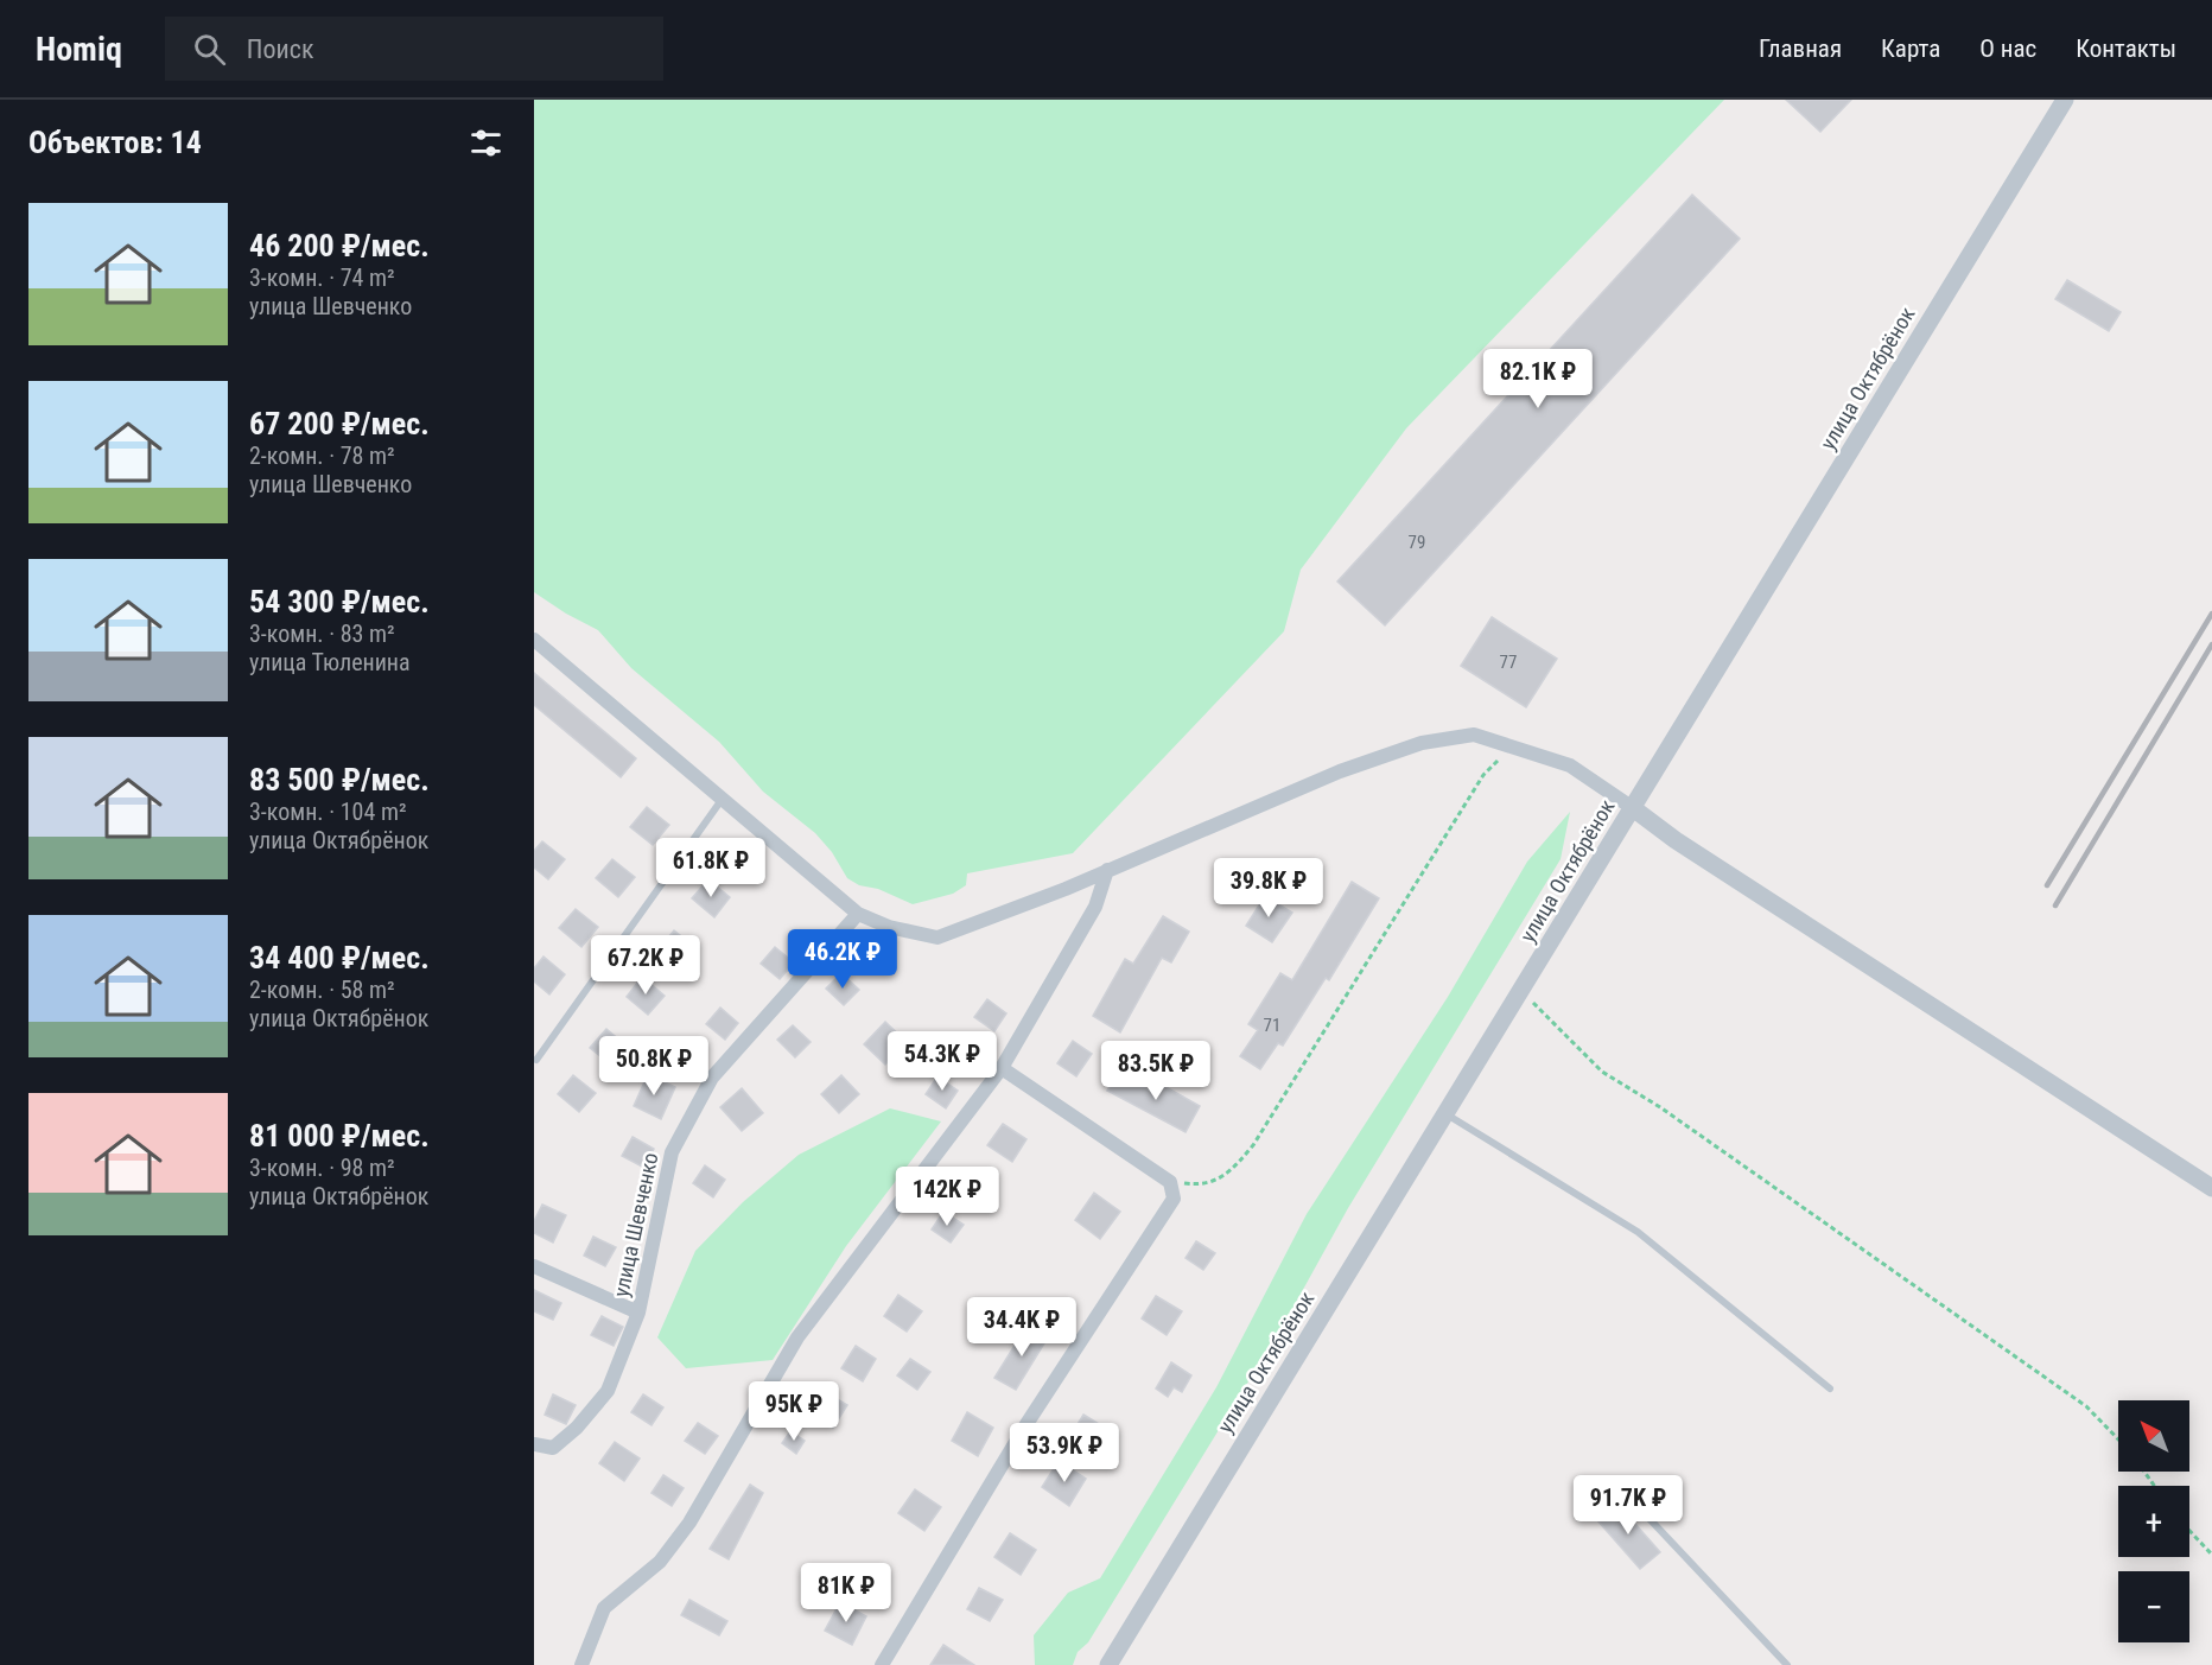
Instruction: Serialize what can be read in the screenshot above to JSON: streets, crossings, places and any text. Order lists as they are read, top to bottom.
{
  "streets": {
    "street": ["улица Октябрёнок", "улица Шевченко"]
  },
  "house_numbers": ["79", "77", "71"],
  "north": "top left",
  "page": {
    "header": "Homiq",
    "search": "Поиск",
    "nav": [
      "Главная",
      "Карта",
      "О нас",
      "Контакты"
    ],
    "heading": "Объектов: 14",
    "list": [
      {
        "name": "46 200 ₽/мес.",
        "note": "3-комн. · 74 m² · улица Шевченко"
      },
      {
        "name": "67 200 ₽/мес.",
        "note": "2-комн. · 78 m² · улица Шевченко"
      },
      {
        "name": "54 300 ₽/мес.",
        "note": "3-комн. · 83 m² · улица Тюленина"
      },
      {
        "name": "83 500 ₽/мес.",
        "note": "3-комн. · 104 m² · улица Октябрёнок"
      },
      {
        "name": "34 400 ₽/мес.",
        "note": "2-комн. · 58 m² · улица Октябрёнок"
      },
      {
        "name": "81 000 ₽/мес.",
        "note": "3-комн. · 98 m² · улица Октябрёнок"
      }
    ],
    "price": [
      "82.1K ₽",
      "61.8K ₽",
      "39.8K ₽",
      "46.2K ₽",
      "67.2K ₽",
      "54.3K ₽",
      "50.8K ₽",
      "83.5K ₽",
      "142K ₽",
      "34.4K ₽",
      "95K ₽",
      "53.9K ₽",
      "91.7K ₽",
      "81K ₽"
    ],
    "map_buttons": ["+", "−"]
  }
}
